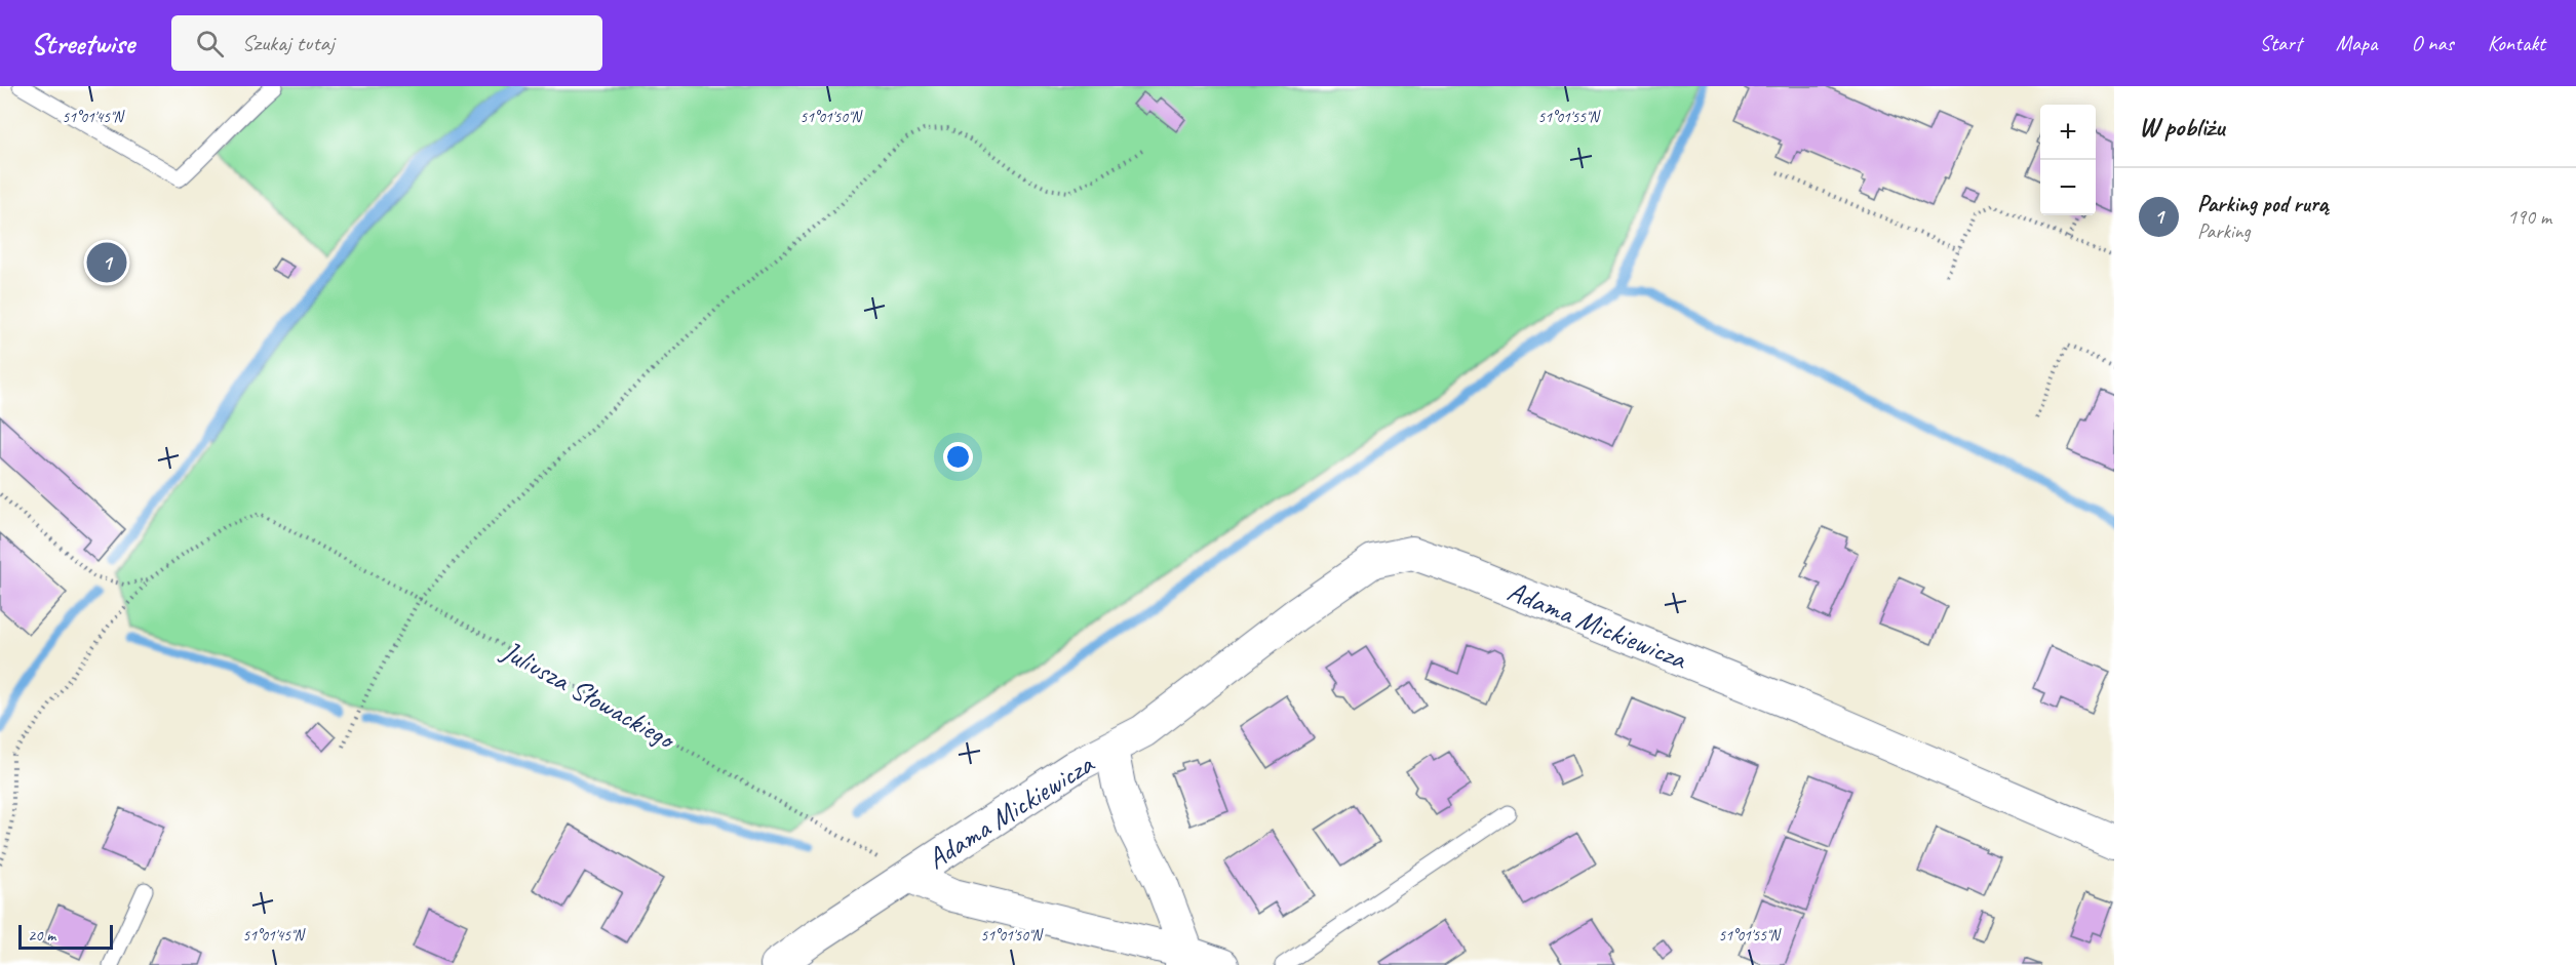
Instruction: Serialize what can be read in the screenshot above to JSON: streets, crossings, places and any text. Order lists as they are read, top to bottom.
{
  "streets": {
    "street": ["Adama Mickiewicza"],
    "path": ["Juliusza Słowackiego"]
  },
  "crossings": [
    ["Adama Mickiewicza", "Juliusza Słowackiego"]
  ],
  "scale_bar": "20 m",
  "page": {
    "header": "Streetwise",
    "search": "Szukaj tutaj",
    "nav": [
      "Start",
      "Mapa",
      "O nas",
      "Kontakt"
    ],
    "heading": "W pobliżu",
    "map_buttons": ["+", "−"],
    "list": [
      {
        "mark": "1",
        "name": "Parking pod rurą",
        "note": "Parking",
        "value": "190 m"
      }
    ],
    "pins": "1",
    "scale": "20 m"
  },
  "coordinates": ["51°01'45\"N", "51°01'50\"N", "51°01'55\"N"]
}
